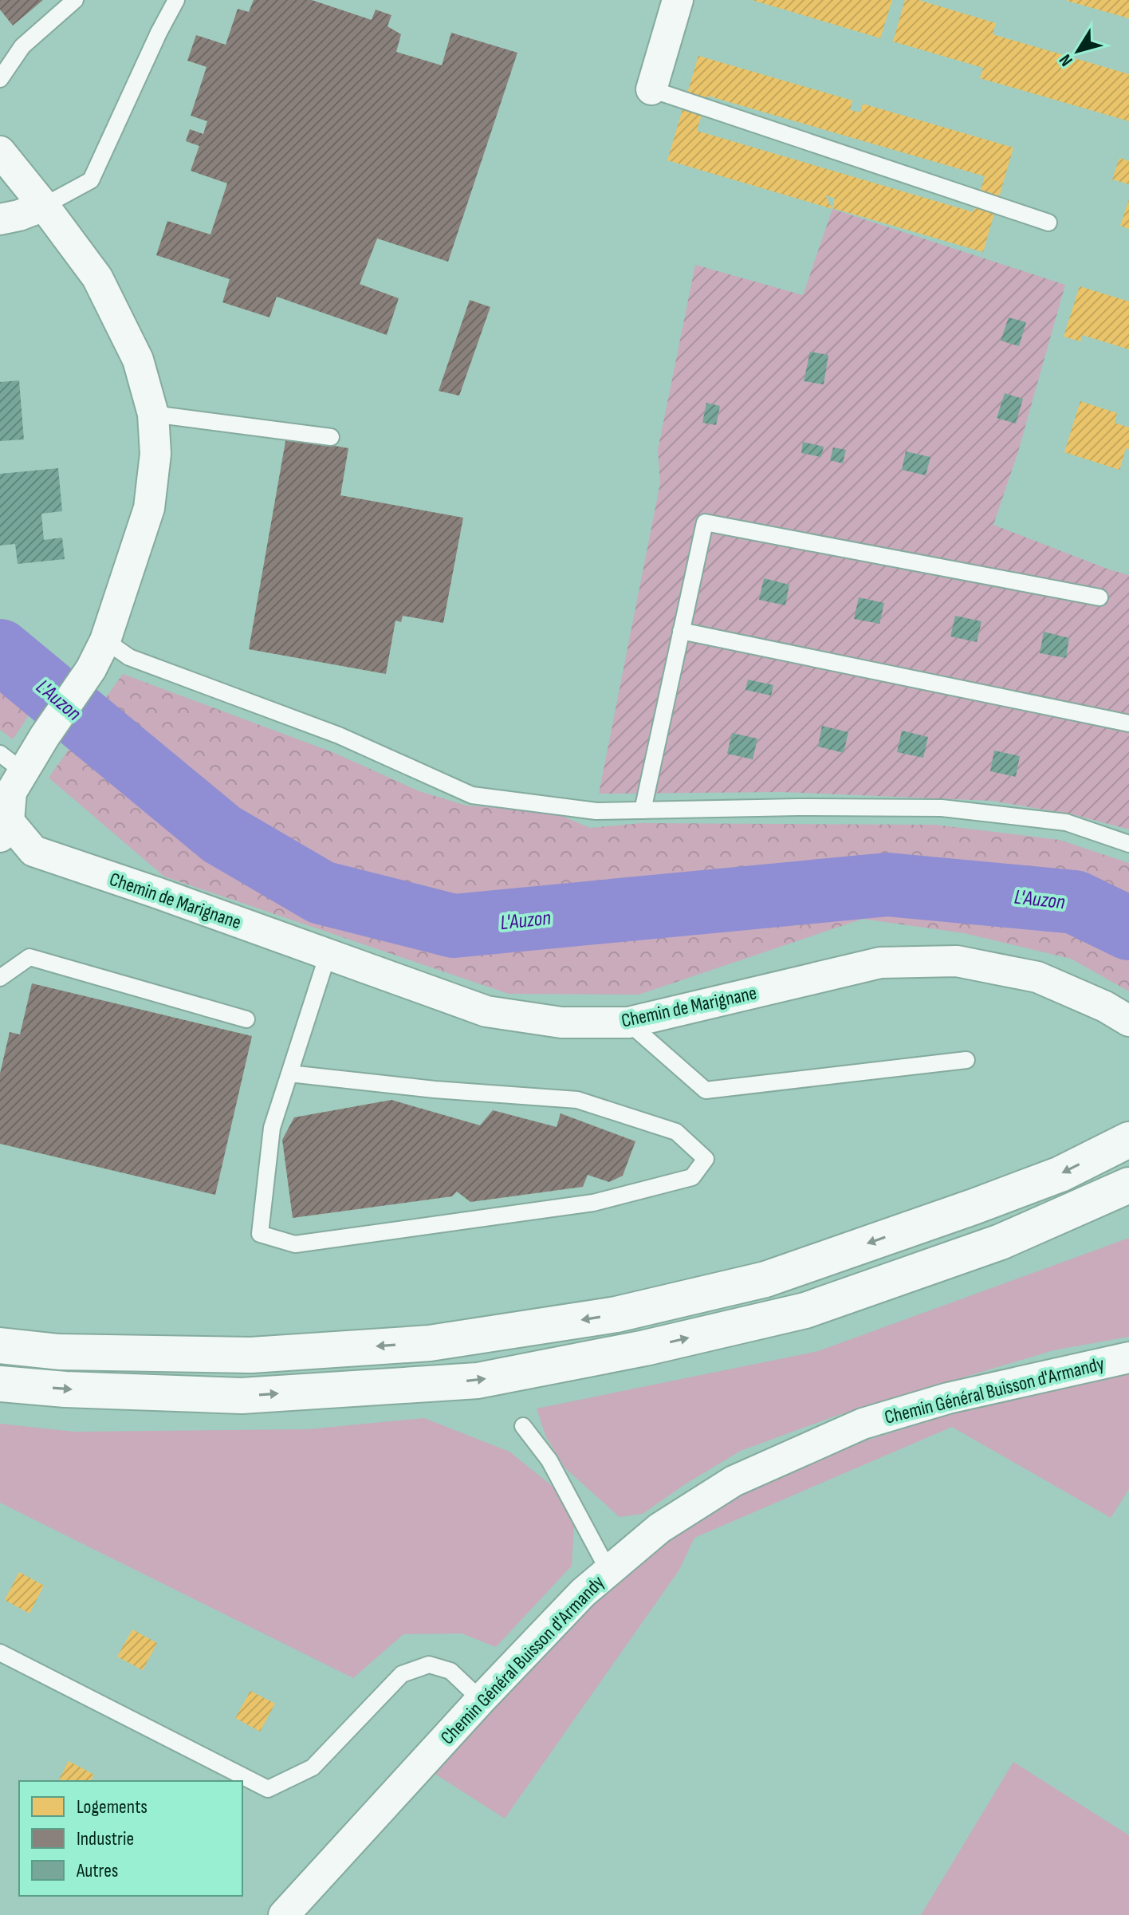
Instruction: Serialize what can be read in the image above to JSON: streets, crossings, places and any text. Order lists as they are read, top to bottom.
{
  "streets": {
    "street": ["Chemin de Marignane", "Chemin Général Buisson d'Armandy"]
  },
  "water": ["L'Auzon"],
  "legend": ["Logements", "Industrie", "Autres"],
  "north": "bottom left"
}
